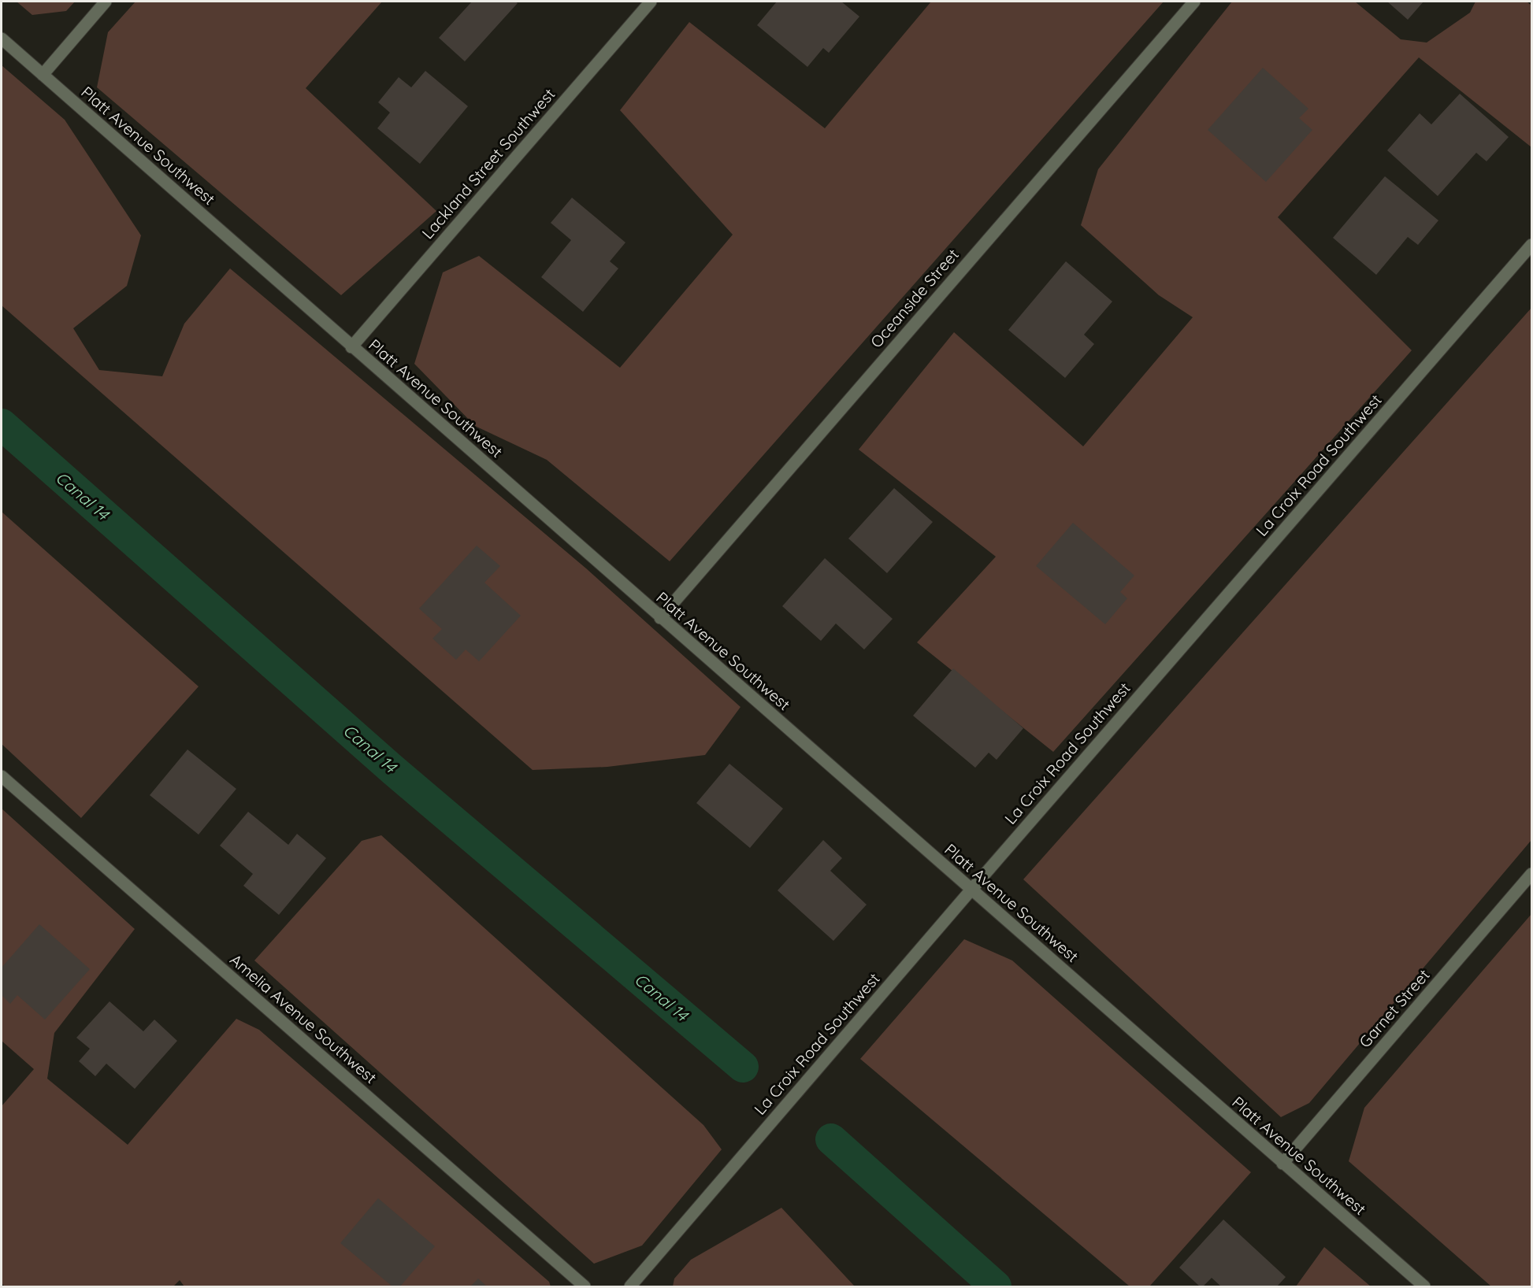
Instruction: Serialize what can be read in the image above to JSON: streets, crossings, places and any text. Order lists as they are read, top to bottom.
{
  "streets": {
    "street": [
      "Platt Avenue Southwest",
      "Lackland Street Southwest",
      "Oceanside Street",
      "La Croix Road Southwest",
      "Garnet Street",
      "Amelia Avenue Southwest"
    ]
  },
  "crossings": [
    ["Platt Avenue Southwest", "Lackland Street Southwest"],
    ["Platt Avenue Southwest", "Oceanside Street"],
    ["Platt Avenue Southwest", "La Croix Road Southwest"],
    ["Platt Avenue Southwest", "Garnet Street"]
  ],
  "water": ["Canal 14"]
}
